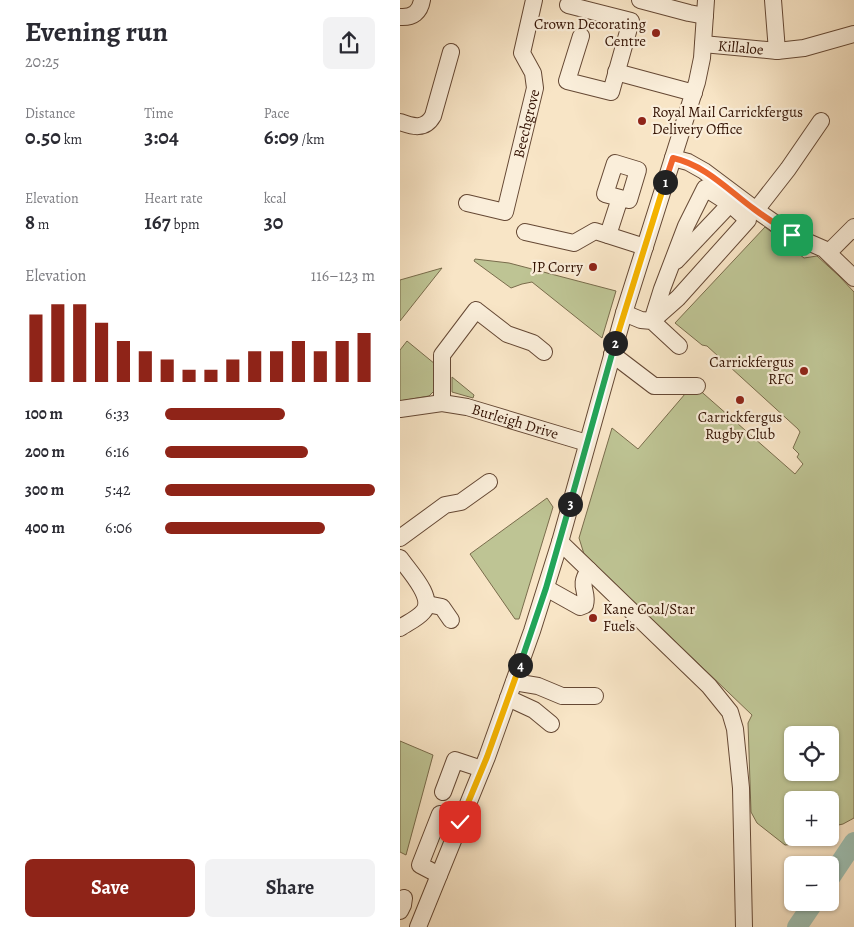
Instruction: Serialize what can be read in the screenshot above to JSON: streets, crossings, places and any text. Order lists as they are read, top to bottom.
{
  "streets": {
    "street": ["Killaloe", "Beechgrove", "Burleigh Drive"]
  },
  "places": [
    "Crown Decorating Centre",
    "Royal Mail Carrickfergus Delivery Office",
    "JP Corry",
    "Carrickfergus RFC",
    "Carrickfergus Rugby Club",
    "Kane Coal/Star Fuels"
  ],
  "page": {
    "heading": ["Evening run", "20:25"],
    "stats": [
      ["Distance", "0.50 km"],
      ["Time", "3:04"],
      ["Pace", "6:09 /km"],
      ["Elevation", "8 m"],
      ["Heart rate", "167 bpm"],
      ["kcal", "30"]
    ],
    "pins": [
      "1",
      "2",
      "3",
      "4"
    ],
    "chart": ["Elevation", "116–123 m"],
    "list": [
      {
        "name": "100 m",
        "note": "6:33"
      },
      {
        "name": "200 m",
        "note": "6:16"
      },
      {
        "name": "300 m",
        "note": "5:42"
      },
      {
        "name": "400 m",
        "note": "6:06"
      }
    ],
    "map_buttons": ["+", "−"],
    "buttons": ["Save", "Share"]
  }
}
